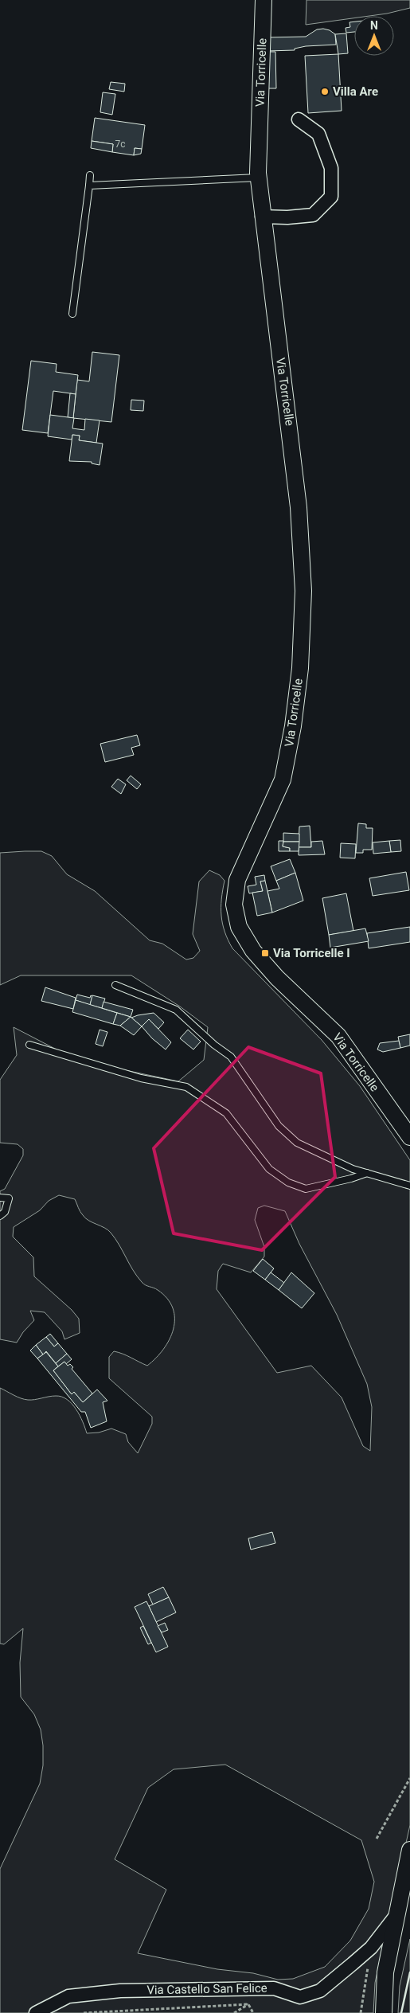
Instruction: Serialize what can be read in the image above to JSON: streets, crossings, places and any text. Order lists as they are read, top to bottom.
{
  "streets": {
    "street": ["Via Torricelle", "Via Castello San Felice"]
  },
  "places": {
    "other": ["Villa Are"],
    "transit": ["Via Torricelle I"]
  },
  "house_numbers": ["7c"],
  "north": "top"
}
